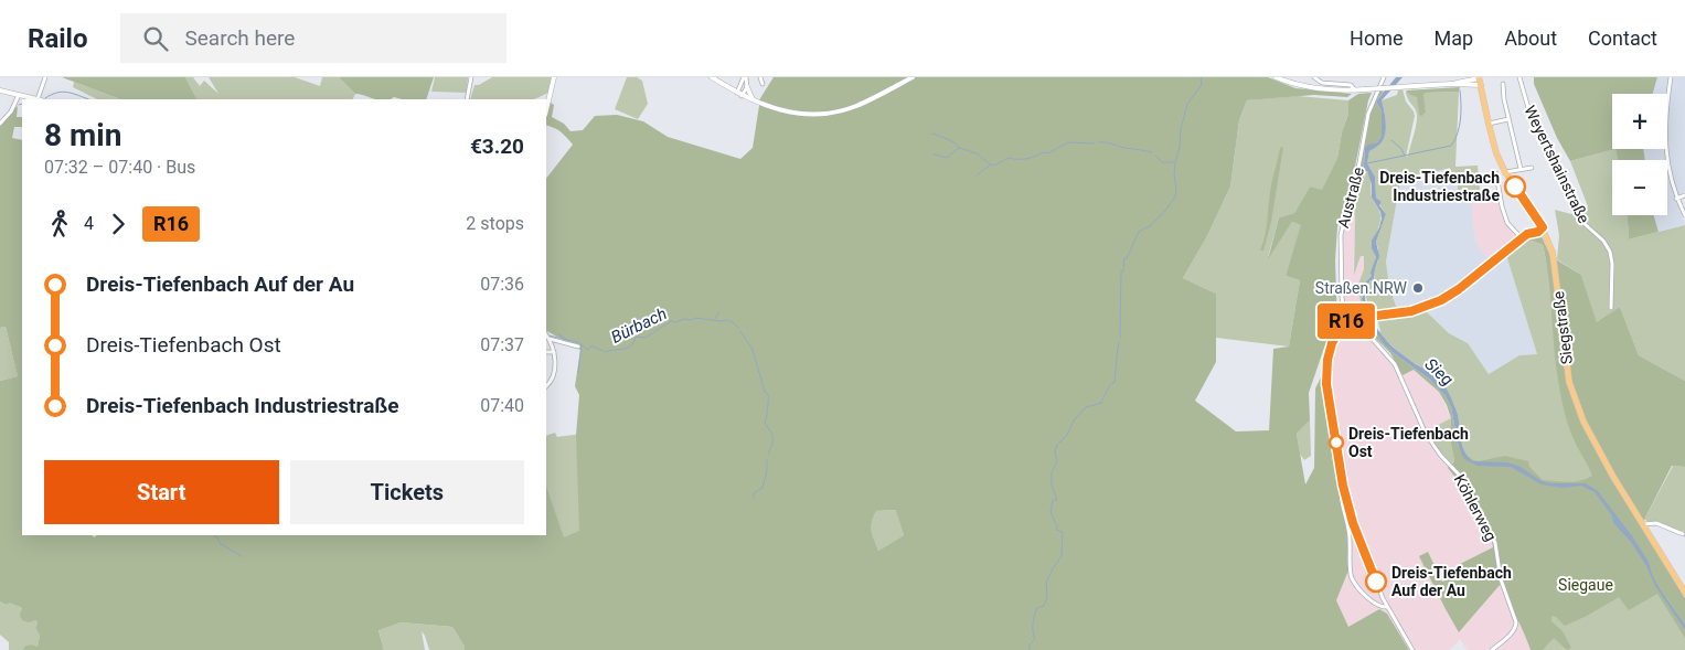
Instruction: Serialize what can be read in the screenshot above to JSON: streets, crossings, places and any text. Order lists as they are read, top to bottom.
{
  "streets": {
    "main road": ["Siegstraße"],
    "street": ["Weyertshainstraße", "Austraße", "Köhlerweg"]
  },
  "water": ["Bürbach", "Sieg"],
  "parks": ["Siegaue"],
  "places": [
    "Dreis-Tiefenbach Industriestraße",
    "Straßen.NRW",
    "Dreis-Tiefenbach Ost",
    "Dreis-Tiefenbach Auf der Au"
  ],
  "lines": ["bus line R16"],
  "page": {
    "header": "Railo",
    "search": "Search here",
    "nav": [
      "Home",
      "Map",
      "About",
      "Contact"
    ],
    "on_map": "R16",
    "map_buttons": ["+", "−"],
    "heading": ["8 min", "07:32 – 07:40 · Bus", "€3.20"],
    "legs": ["4", "R16", "2 stops"],
    "list": [
      {
        "name": "Dreis-Tiefenbach Auf der Au",
        "value": "07:36"
      },
      {
        "name": "Dreis-Tiefenbach Ost",
        "value": "07:37"
      },
      {
        "name": "Dreis-Tiefenbach Industriestraße",
        "value": "07:40"
      }
    ],
    "buttons": ["Start", "Tickets"]
  }
}
